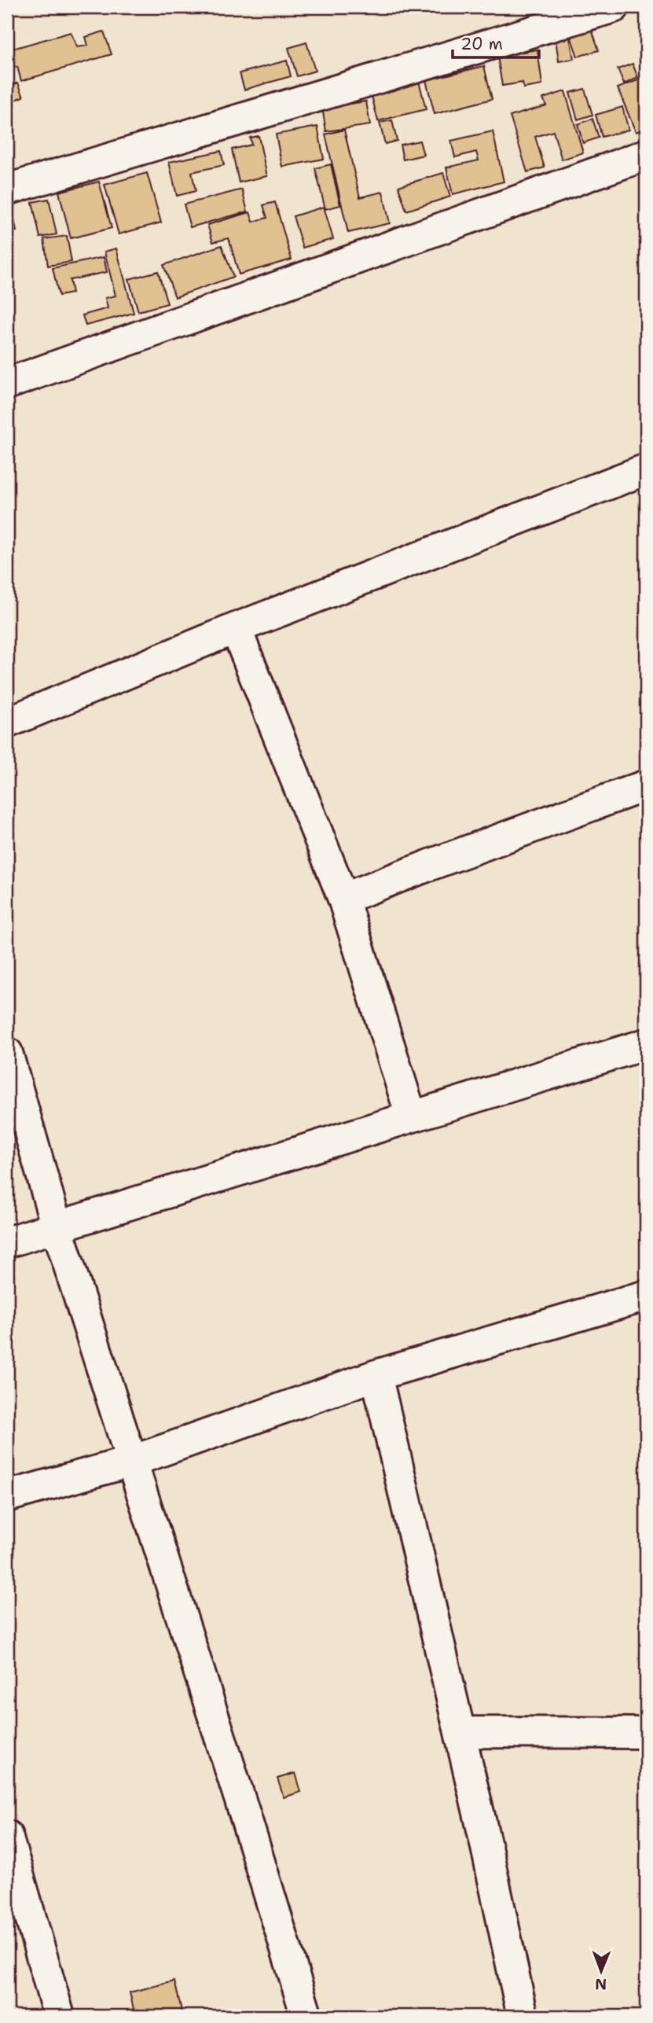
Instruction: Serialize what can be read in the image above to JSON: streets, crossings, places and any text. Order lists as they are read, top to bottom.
{
  "scale_bar": "20 m",
  "north": "bottom"
}
